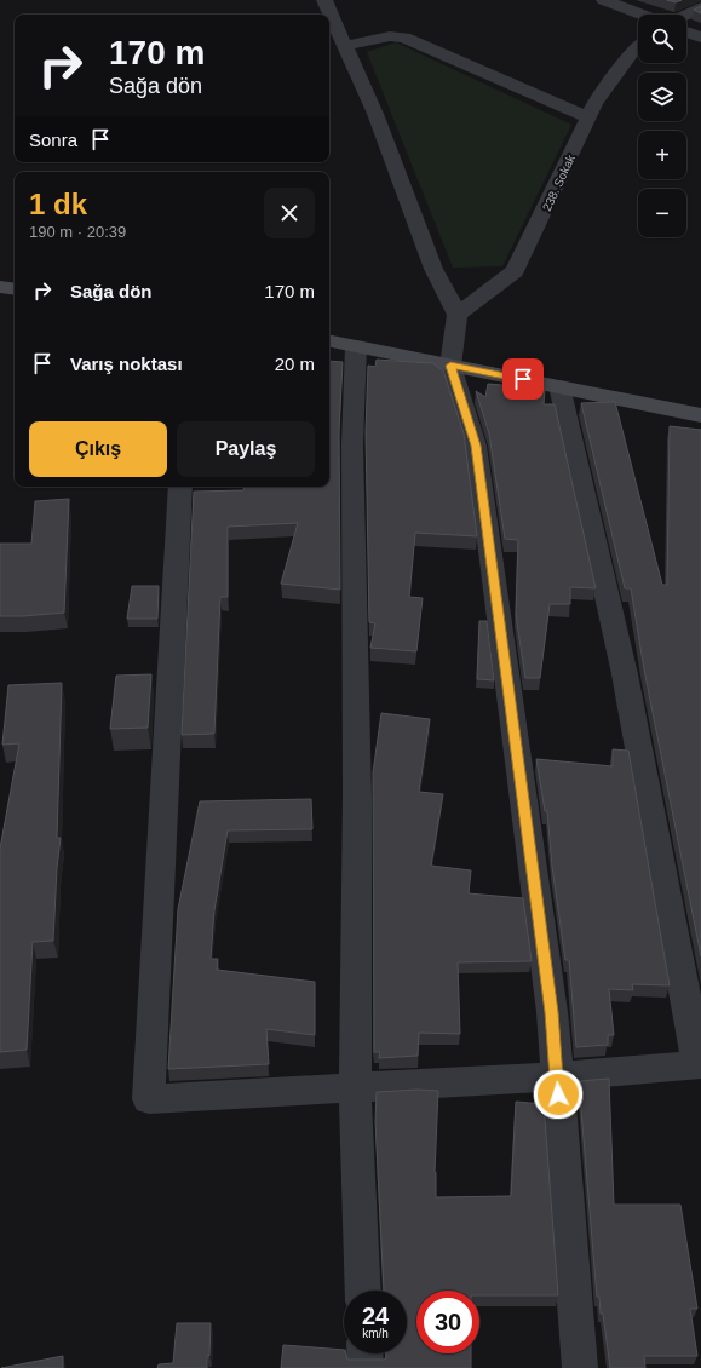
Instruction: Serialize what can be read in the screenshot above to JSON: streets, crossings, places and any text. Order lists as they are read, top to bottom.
{
  "streets": {
    "street": ["238. Sokak"]
  },
  "page": {
    "map_buttons": ["+", "−"],
    "turn": ["170 m", "Sağa dön"],
    "then": "Sonra",
    "heading": ["1 dk", "190 m · 20:39"],
    "list": [
      {
        "name": "Sağa dön",
        "value": "170 m"
      },
      {
        "name": "Varış noktası",
        "value": "20 m"
      }
    ],
    "buttons": ["Çıkış", "Paylaş"],
    "speed": "24 km/h",
    "limit": "30"
  }
}
